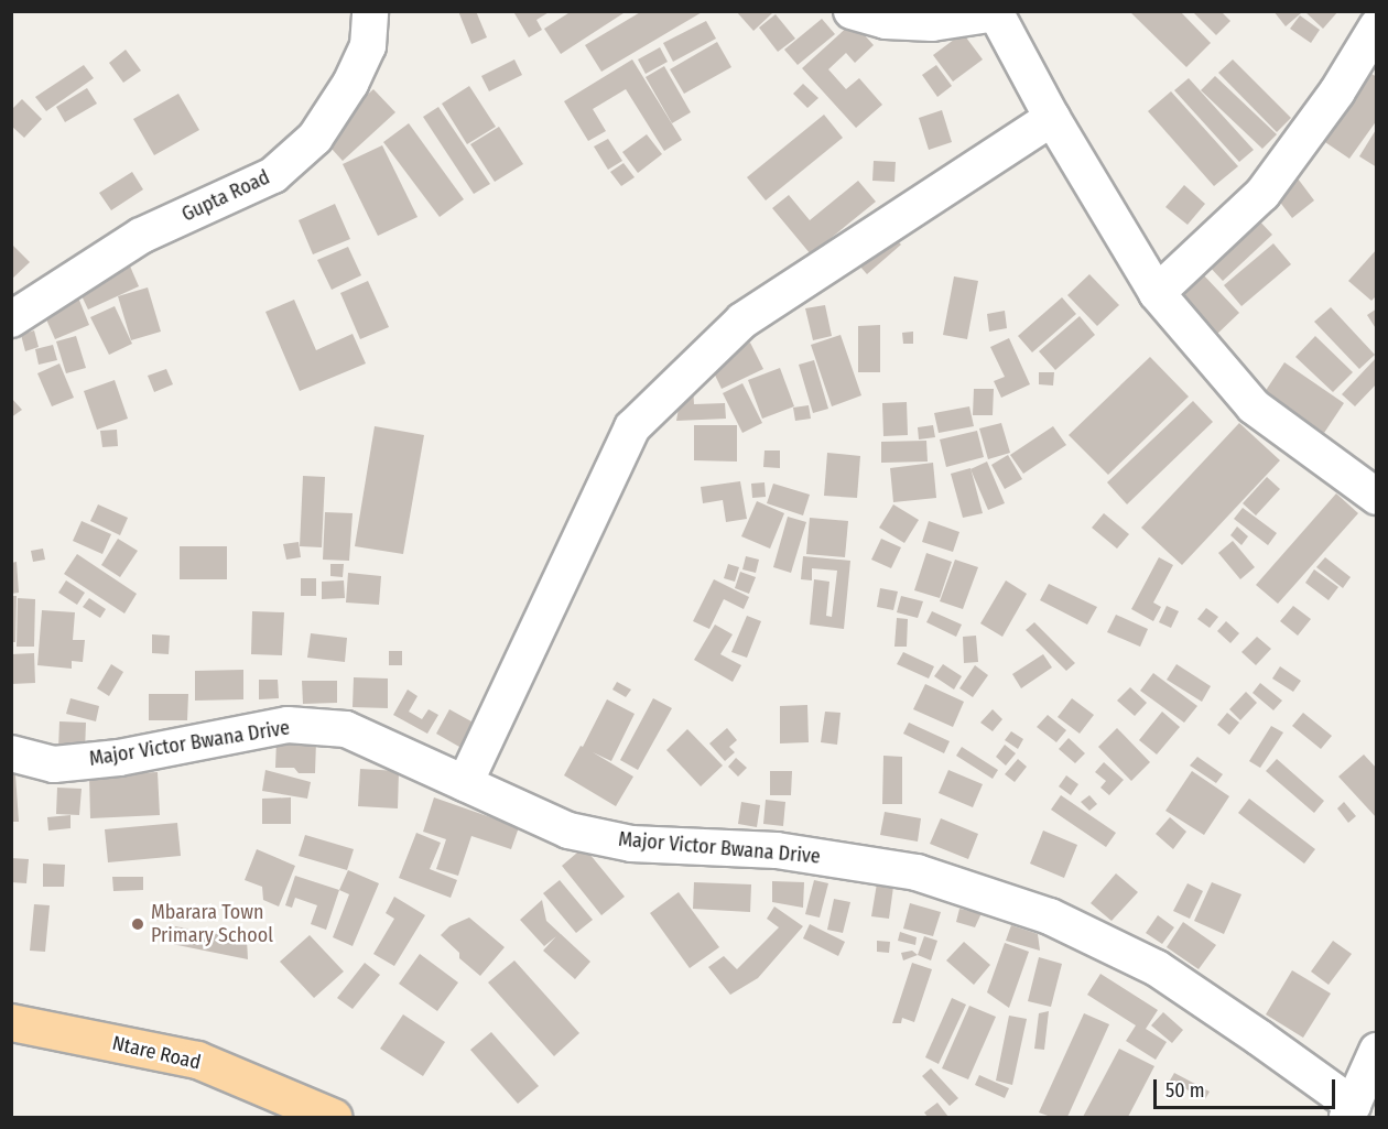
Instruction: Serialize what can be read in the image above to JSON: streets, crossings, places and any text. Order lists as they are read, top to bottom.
{
  "streets": {
    "main road": ["Ntare Road"],
    "street": ["Gupta Road", "Major Victor Bwana Drive"]
  },
  "places": ["Mbarara Town Primary School"],
  "scale_bar": "50 m"
}
